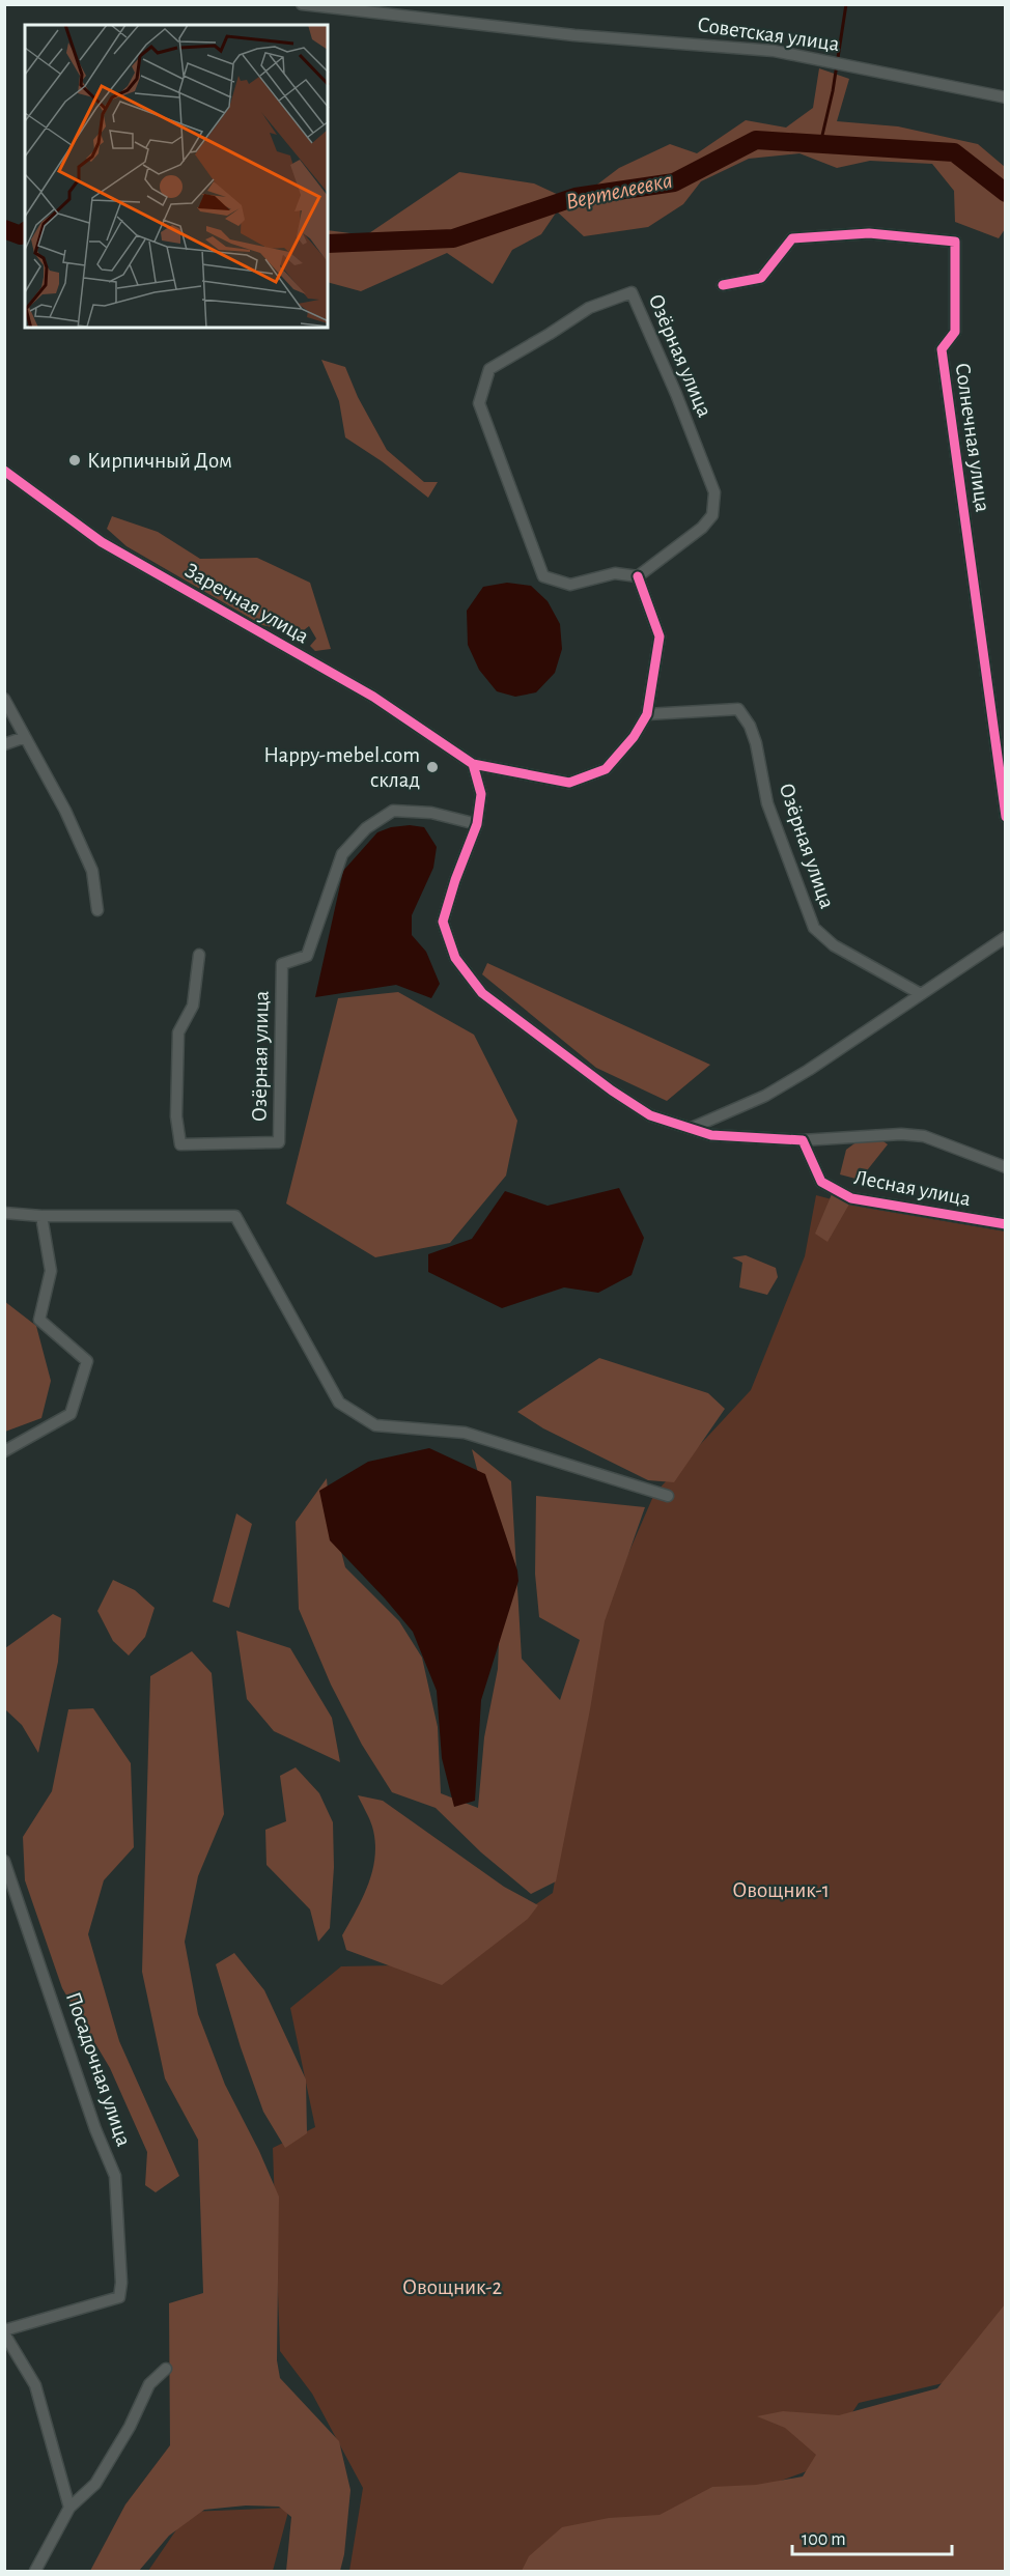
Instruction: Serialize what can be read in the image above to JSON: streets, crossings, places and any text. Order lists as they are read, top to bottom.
{
  "streets": {
    "street": [
      "Советская улица",
      "Озёрная улица",
      "Солнечная улица",
      "Заречная улица",
      "Лесная улица",
      "Посадочная улица"
    ]
  },
  "water": ["Вертелеевка"],
  "parks": ["Овощник-1", "Овощник-2"],
  "places": ["Кирпичный Дом", "Happy-mebel.com склад"],
  "scale_bar": "100 m"
}
